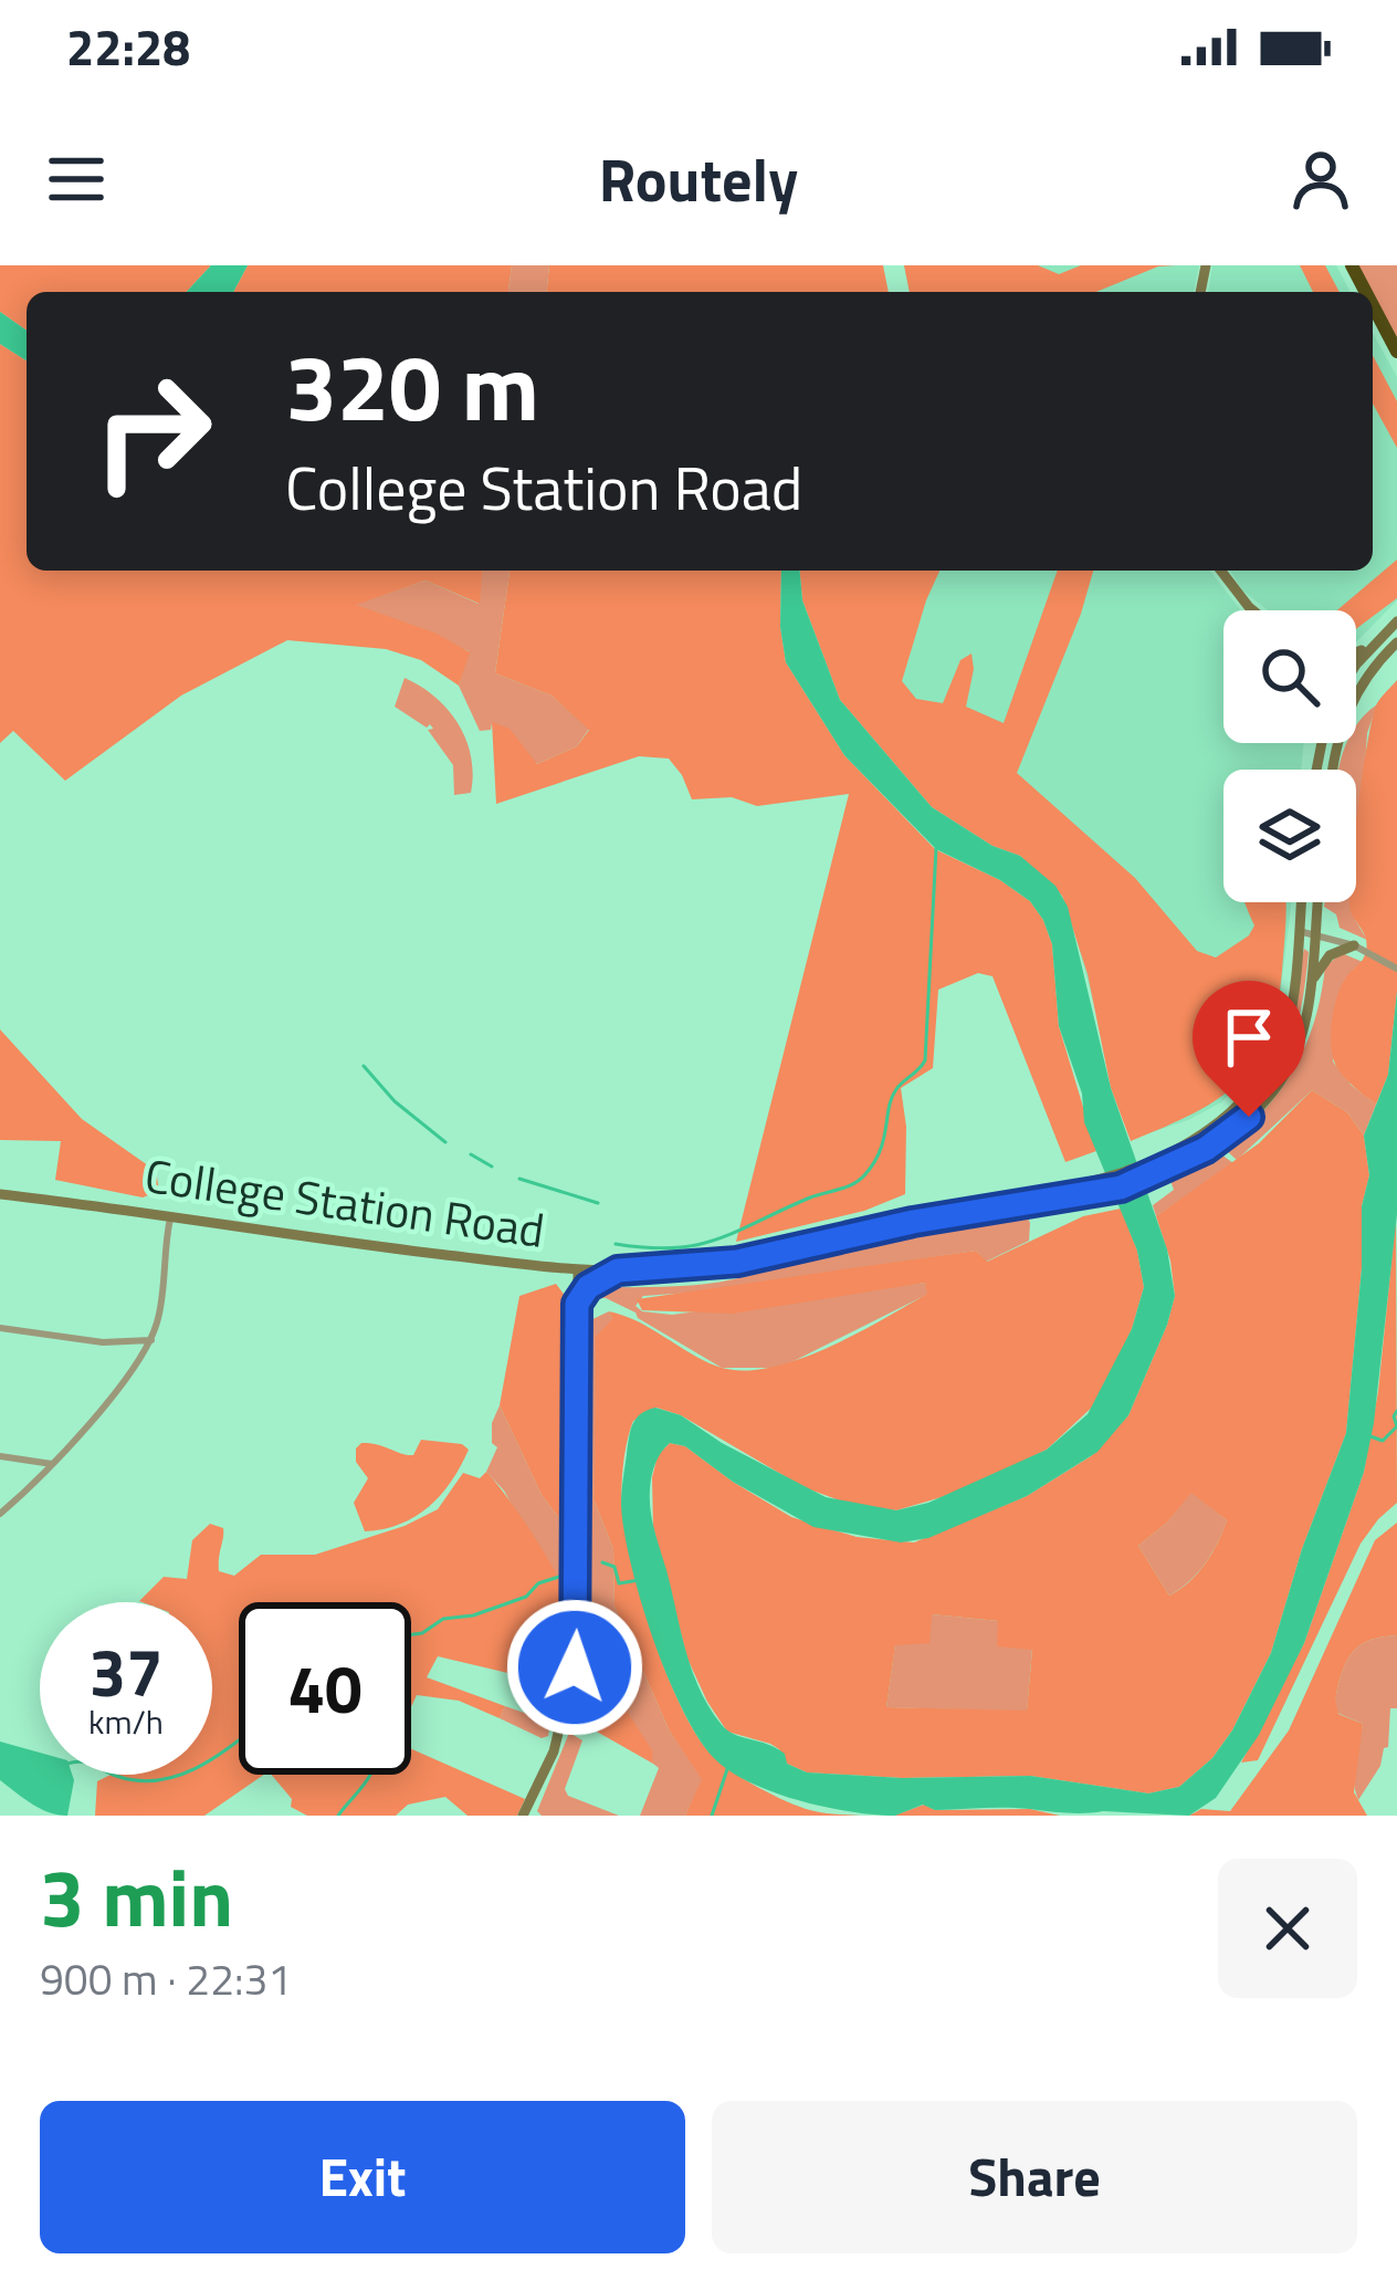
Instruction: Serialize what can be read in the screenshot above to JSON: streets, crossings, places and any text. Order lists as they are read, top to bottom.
{
  "streets": {
    "main road": ["College Station Road"]
  },
  "page": {
    "status": "22:28",
    "header": "Routely",
    "turn": ["320 m", "College Station Road"],
    "speed": "37 km/h",
    "limit": "40",
    "heading": ["3 min", "900 m · 22:31"],
    "buttons": ["Exit", "Share"]
  }
}
